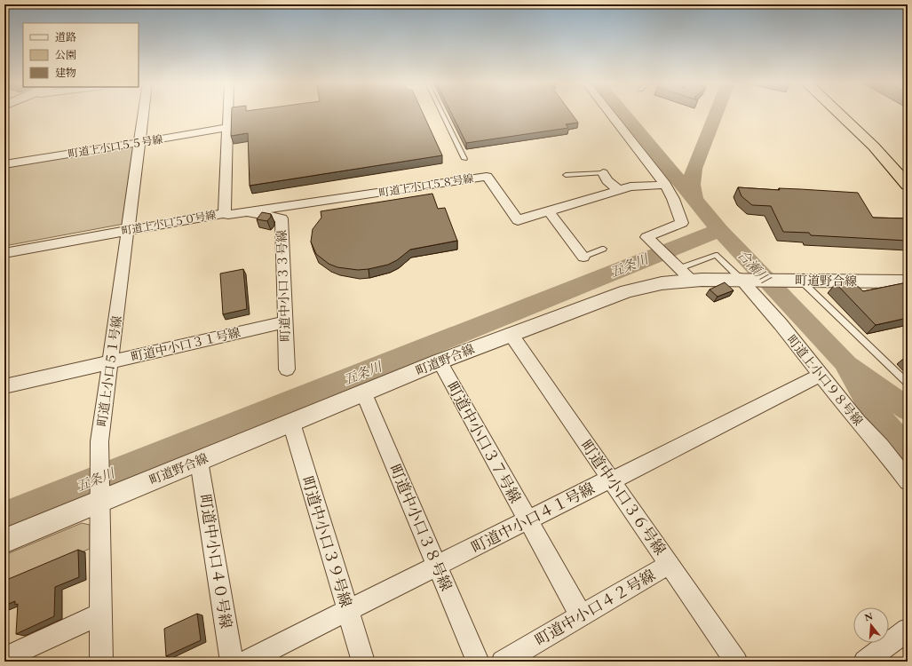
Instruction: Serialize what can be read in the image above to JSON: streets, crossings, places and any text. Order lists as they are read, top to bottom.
{
  "streets": {
    "street": [
      "町道上小口５５号線",
      "町道上小口５８号線",
      "町道上小口５０号線",
      "町道野合線",
      "町道中小口３３号線",
      "町道中小口３１号線",
      "町道上小口５１号線",
      "町道上小口９８号線",
      "町道中小口３７号線",
      "町道中小口３６号線",
      "町道中小口４１号線",
      "町道中小口３８号線",
      "町道中小口３９号線",
      "町道中小口４０号線",
      "町道中小口４２号線"
    ]
  },
  "crossings": [
    ["町道上小口５５号線", "町道上小口５０号線"],
    ["町道上小口５５号線", "町道上小口５１号線"],
    ["町道上小口５８号線", "町道中小口３３号線"],
    ["町道上小口５０号線", "町道中小口３３号線"],
    ["町道上小口５０号線", "町道上小口５１号線"],
    ["町道野合線", "町道上小口５１号線"],
    ["町道野合線", "町道上小口９８号線"],
    ["町道野合線", "町道中小口３７号線"],
    ["町道野合線", "町道中小口３６号線"],
    ["町道野合線", "町道中小口３８号線"],
    ["町道野合線", "町道中小口３９号線"],
    ["町道野合線", "町道中小口４０号線"],
    ["町道中小口３３号線", "町道中小口３１号線"],
    ["町道中小口３１号線", "町道上小口５１号線"],
    ["町道上小口９８号線", "町道中小口４１号線"],
    ["町道中小口３７号線", "町道中小口４１号線"],
    ["町道中小口３７号線", "町道中小口４２号線"],
    ["町道中小口３６号線", "町道中小口４１号線"],
    ["町道中小口３６号線", "町道中小口４２号線"],
    ["町道中小口４１号線", "町道中小口３８号線"],
    ["町道中小口４１号線", "町道中小口３９号線"]
  ],
  "water": ["五条川", "合瀬川"],
  "legend": ["道路", "公園", "建物"],
  "north": "top"
}
